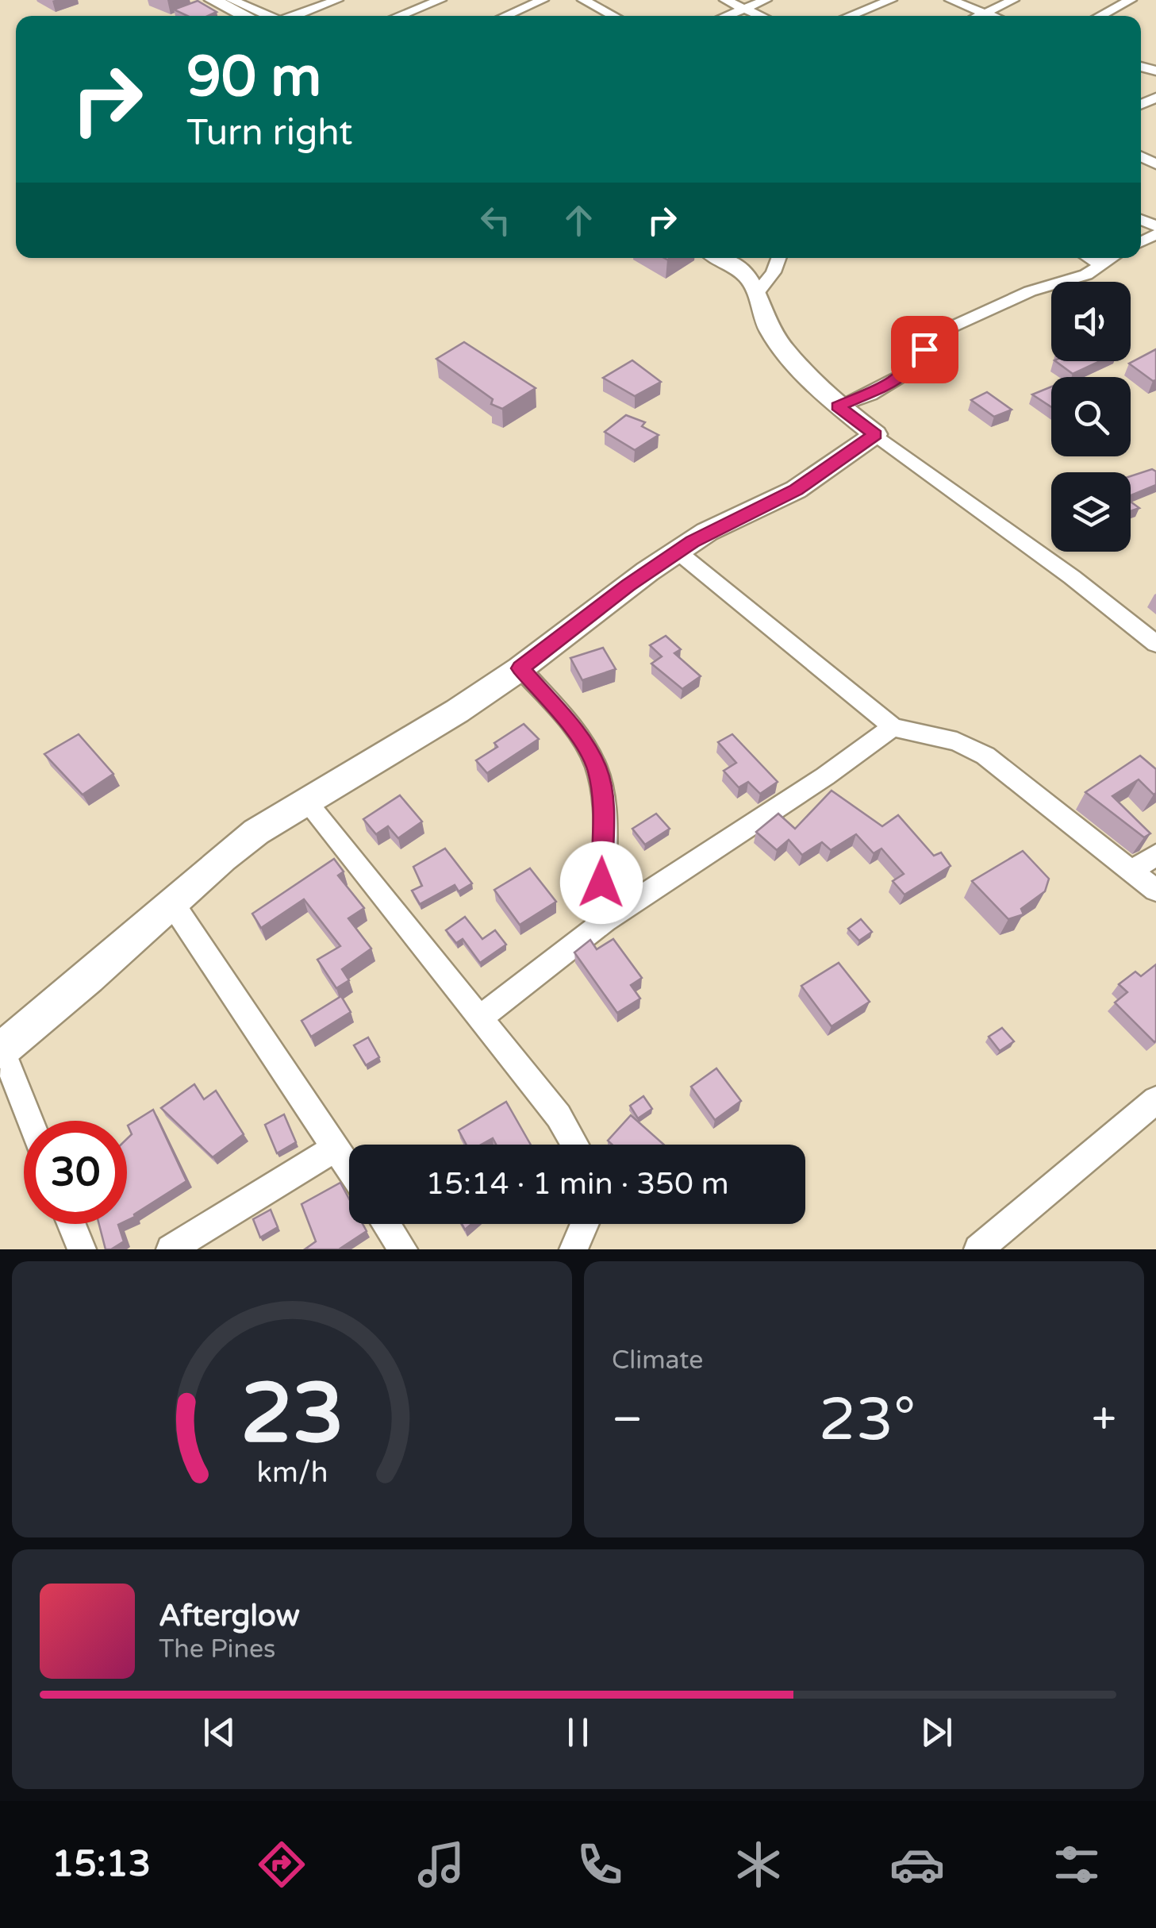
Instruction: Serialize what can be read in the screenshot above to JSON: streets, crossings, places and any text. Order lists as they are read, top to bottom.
{
  "page": {
    "turn": ["90 m", "Turn right"],
    "limit": "30",
    "trip": "15:14 · 1 min · 350 m",
    "tile": "Climate",
    "heat": ["−", "23°", "+"],
    "song": ["Afterglow", "The Pines"],
    "tabs": "15:13",
    "gauge": ["23", "km/h"]
  }
}
